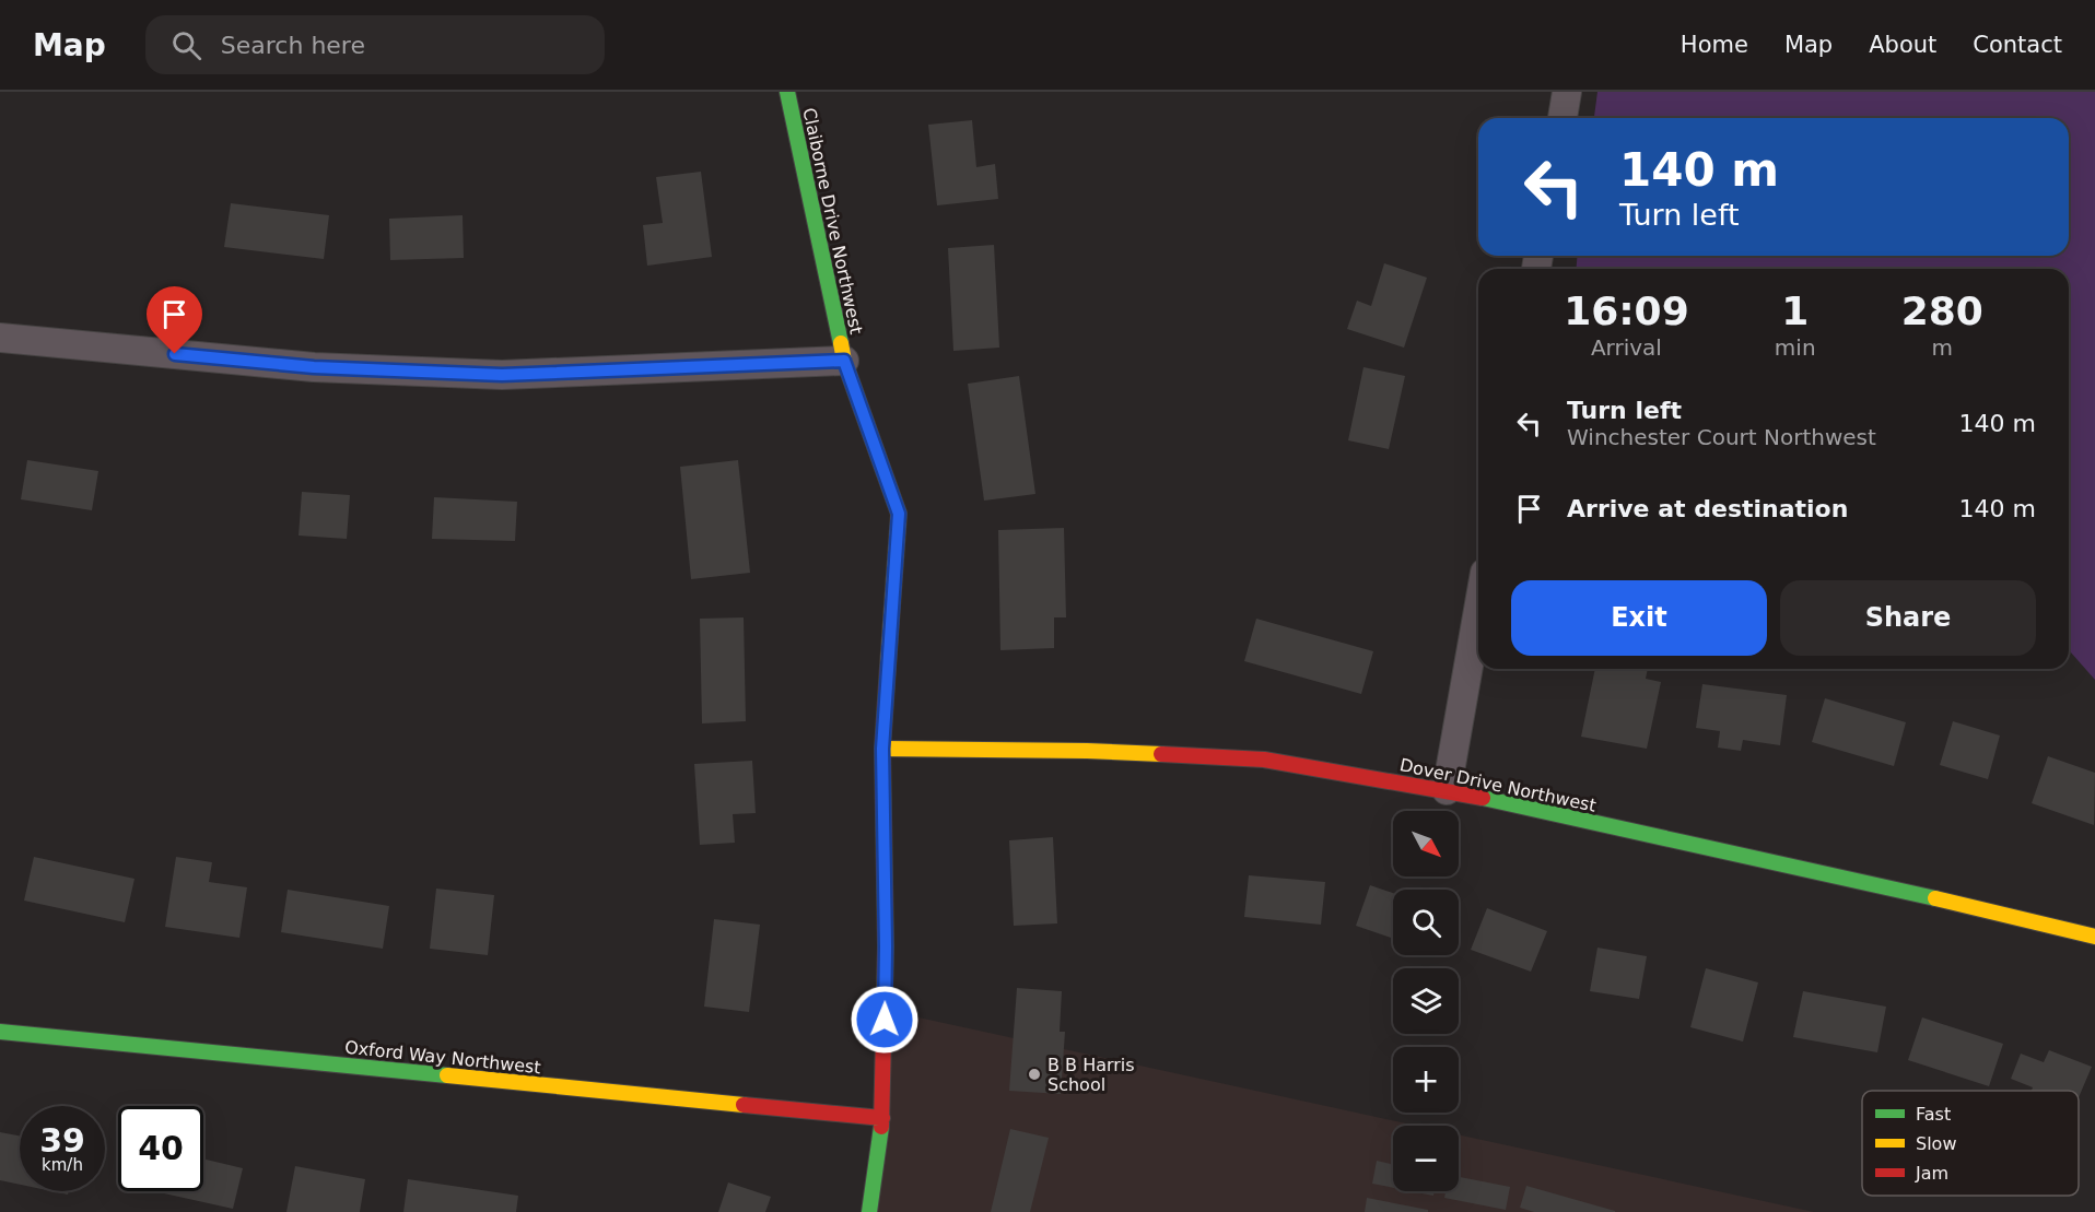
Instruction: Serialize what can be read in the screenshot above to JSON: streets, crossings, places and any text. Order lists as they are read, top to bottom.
{
  "streets": {
    "street": ["Claiborne Drive Northwest", "Dover Drive Northwest", "Oxford Way Northwest"]
  },
  "crossings": [
    ["Claiborne Drive Northwest", "Dover Drive Northwest"],
    ["Claiborne Drive Northwest", "Oxford Way Northwest"]
  ],
  "places": ["B B Harris School"],
  "legend": ["Fast", "Slow", "Jam"],
  "north": "bottom right",
  "page": {
    "header": "Map",
    "search": "Search here",
    "nav": [
      "Home",
      "Map",
      "About",
      "Contact"
    ],
    "turn": ["140 m", "Turn left"],
    "eta": [
      "16:09",
      "Arrival",
      "1",
      "min",
      "280",
      "m"
    ],
    "list": [
      {
        "name": "Turn left",
        "note": "Winchester Court Northwest",
        "value": "140 m"
      },
      {
        "name": "Arrive at destination",
        "value": "140 m"
      }
    ],
    "buttons": ["Exit", "Share"],
    "map_buttons": ["+", "−"],
    "speed": "39 km/h",
    "limit": "40"
  }
}
